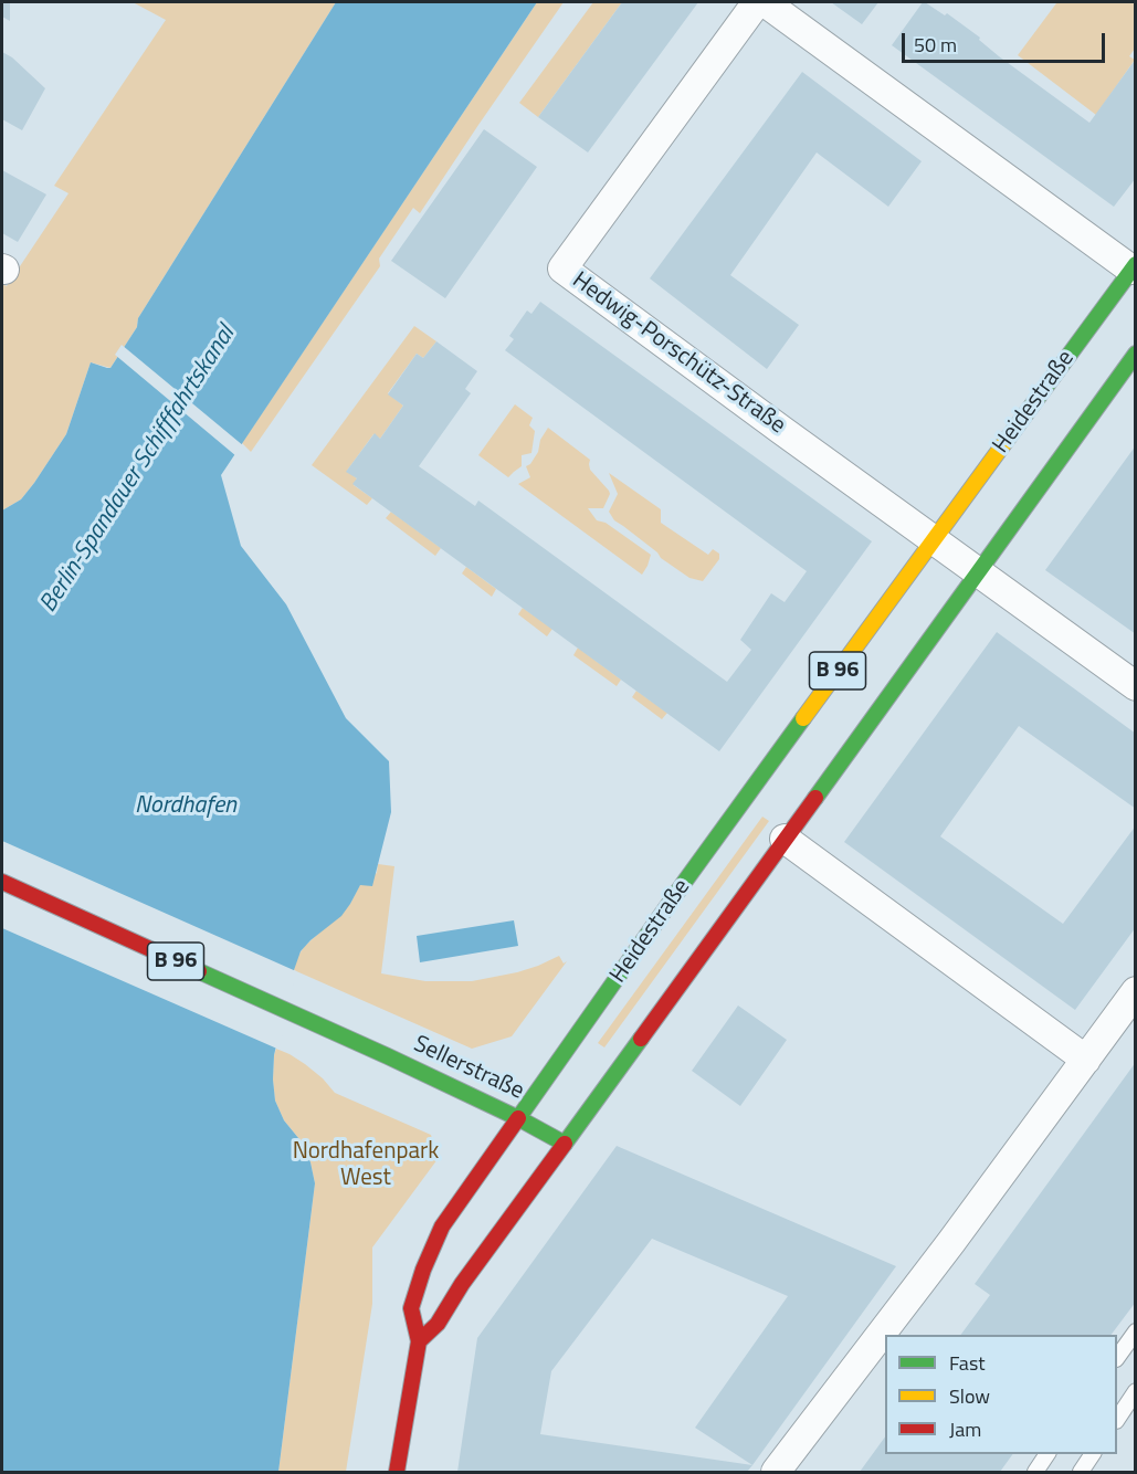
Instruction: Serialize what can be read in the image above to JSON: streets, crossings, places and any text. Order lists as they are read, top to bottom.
{
  "streets": {
    "main road": ["Heidestraße", "B 96", "Sellerstraße"],
    "street": ["Hedwig-Porschütz-Straße"]
  },
  "crossings": [
    ["Hedwig-Porschütz-Straße", "Heidestraße"],
    ["Heidestraße", "Sellerstraße"],
    ["B 96", "Sellerstraße"]
  ],
  "water": ["Berlin-Spandauer Schifffahrtskanal", "Nordhafen"],
  "parks": ["Nordhafenpark West"],
  "legend": ["Fast", "Slow", "Jam"],
  "scale_bar": "50 m"
}
